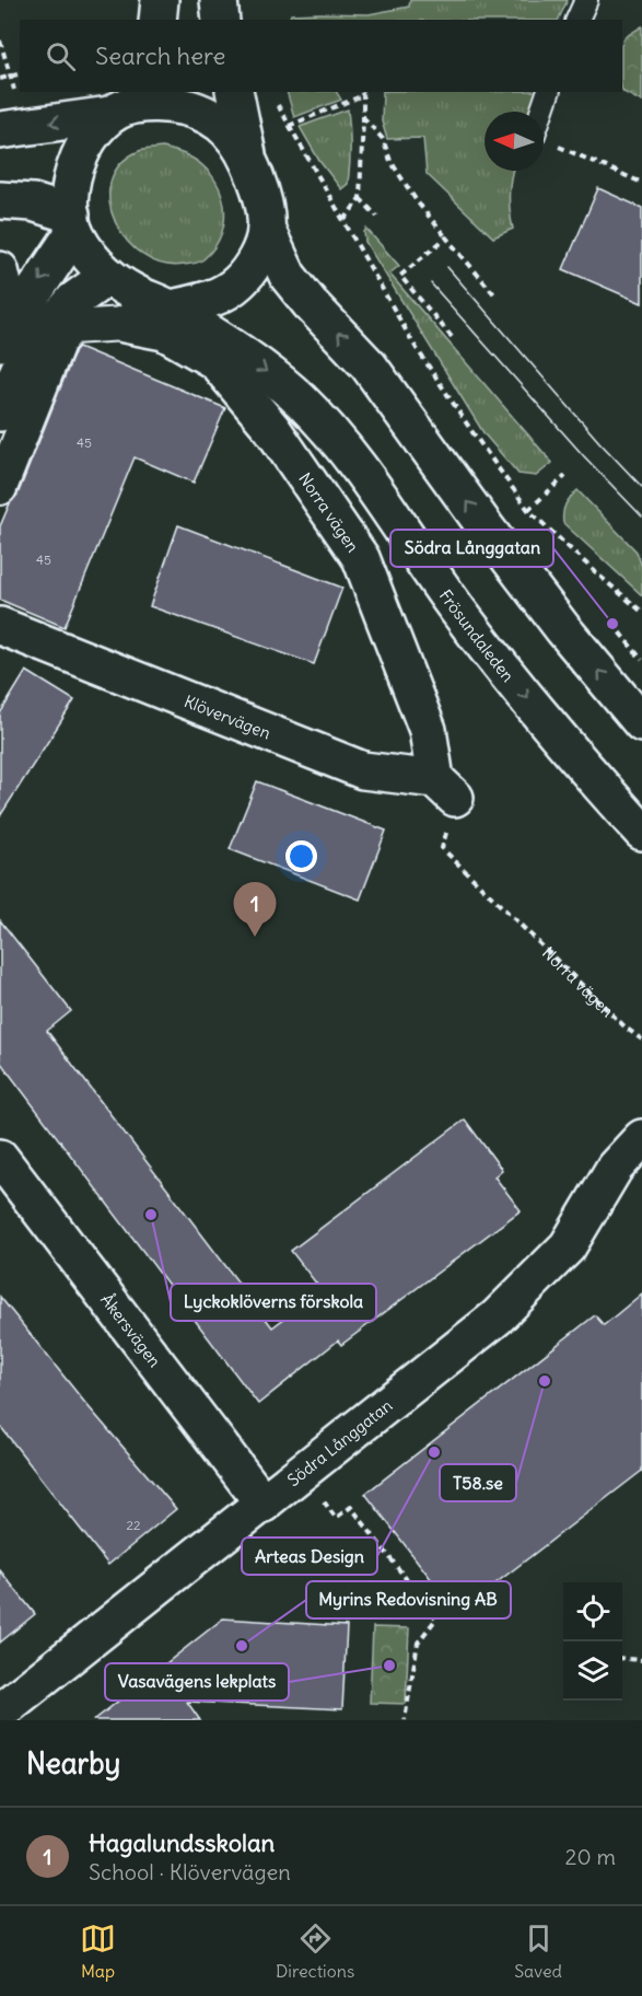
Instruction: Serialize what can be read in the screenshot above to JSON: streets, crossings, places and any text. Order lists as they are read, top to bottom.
{
  "streets": {
    "street": [
      "Norra vägen",
      "Frösundaleden",
      "Klövervägen",
      "Åkersvägen",
      "Södra Långgatan"
    ]
  },
  "crossings": [
    ["Norra vägen", "Klövervägen"],
    ["Åkersvägen", "Södra Långgatan"]
  ],
  "places": [
    "Södra Långgatan",
    "Lyckoklöverns förskola",
    "T58.se",
    "Arteas Design",
    "Myrins Redovisning AB",
    "Vasavägens lekplats"
  ],
  "house_numbers": ["45", "45", "22"],
  "north": "left",
  "page": {
    "search": "Search here",
    "pins": "1",
    "heading": "Nearby",
    "list": [
      {
        "mark": "1",
        "name": "Hagalundsskolan",
        "note": "School · Klövervägen",
        "value": "20 m"
      }
    ],
    "nav": ["Map", "Directions", "Saved"]
  }
}
